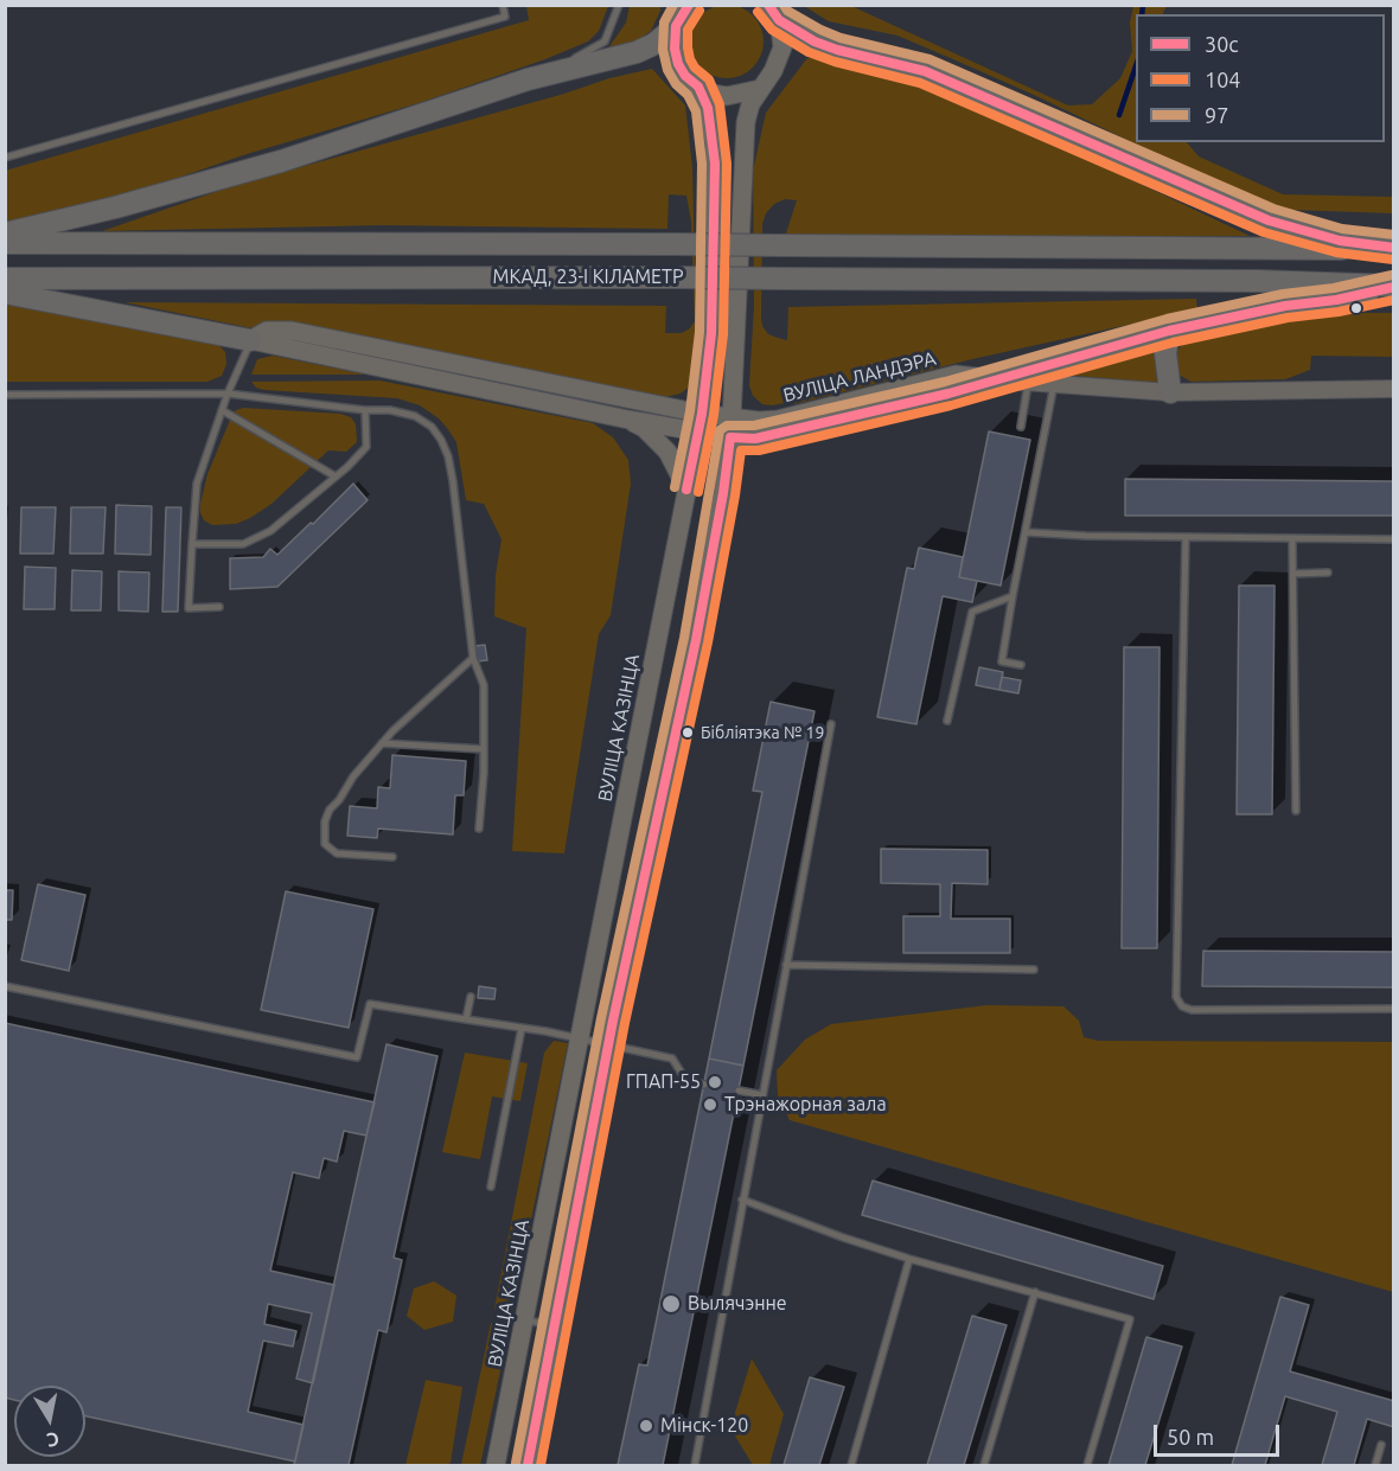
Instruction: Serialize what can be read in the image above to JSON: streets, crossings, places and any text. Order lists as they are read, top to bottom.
{
  "streets": {
    "highway": ["МКАД, 23-І КІЛАМЕТР"],
    "main road": ["ВУЛІЦА ЛАНДЭРА", "ВУЛІЦА КАЗІНЦА"]
  },
  "crossings": [
    ["ВУЛІЦА ЛАНДЭРА", "ВУЛІЦА КАЗІНЦА"]
  ],
  "places": [
    "Бібліятэка № 19",
    "ГПАП-55",
    "Трэнажорная зала",
    "Вылячэнне",
    "Мінск-120"
  ],
  "lines": ["transit line 30с", "transit line 97", "transit line 104"],
  "legend": ["30с", "104", "97"],
  "scale_bar": "50 m",
  "north": "bottom"
}
